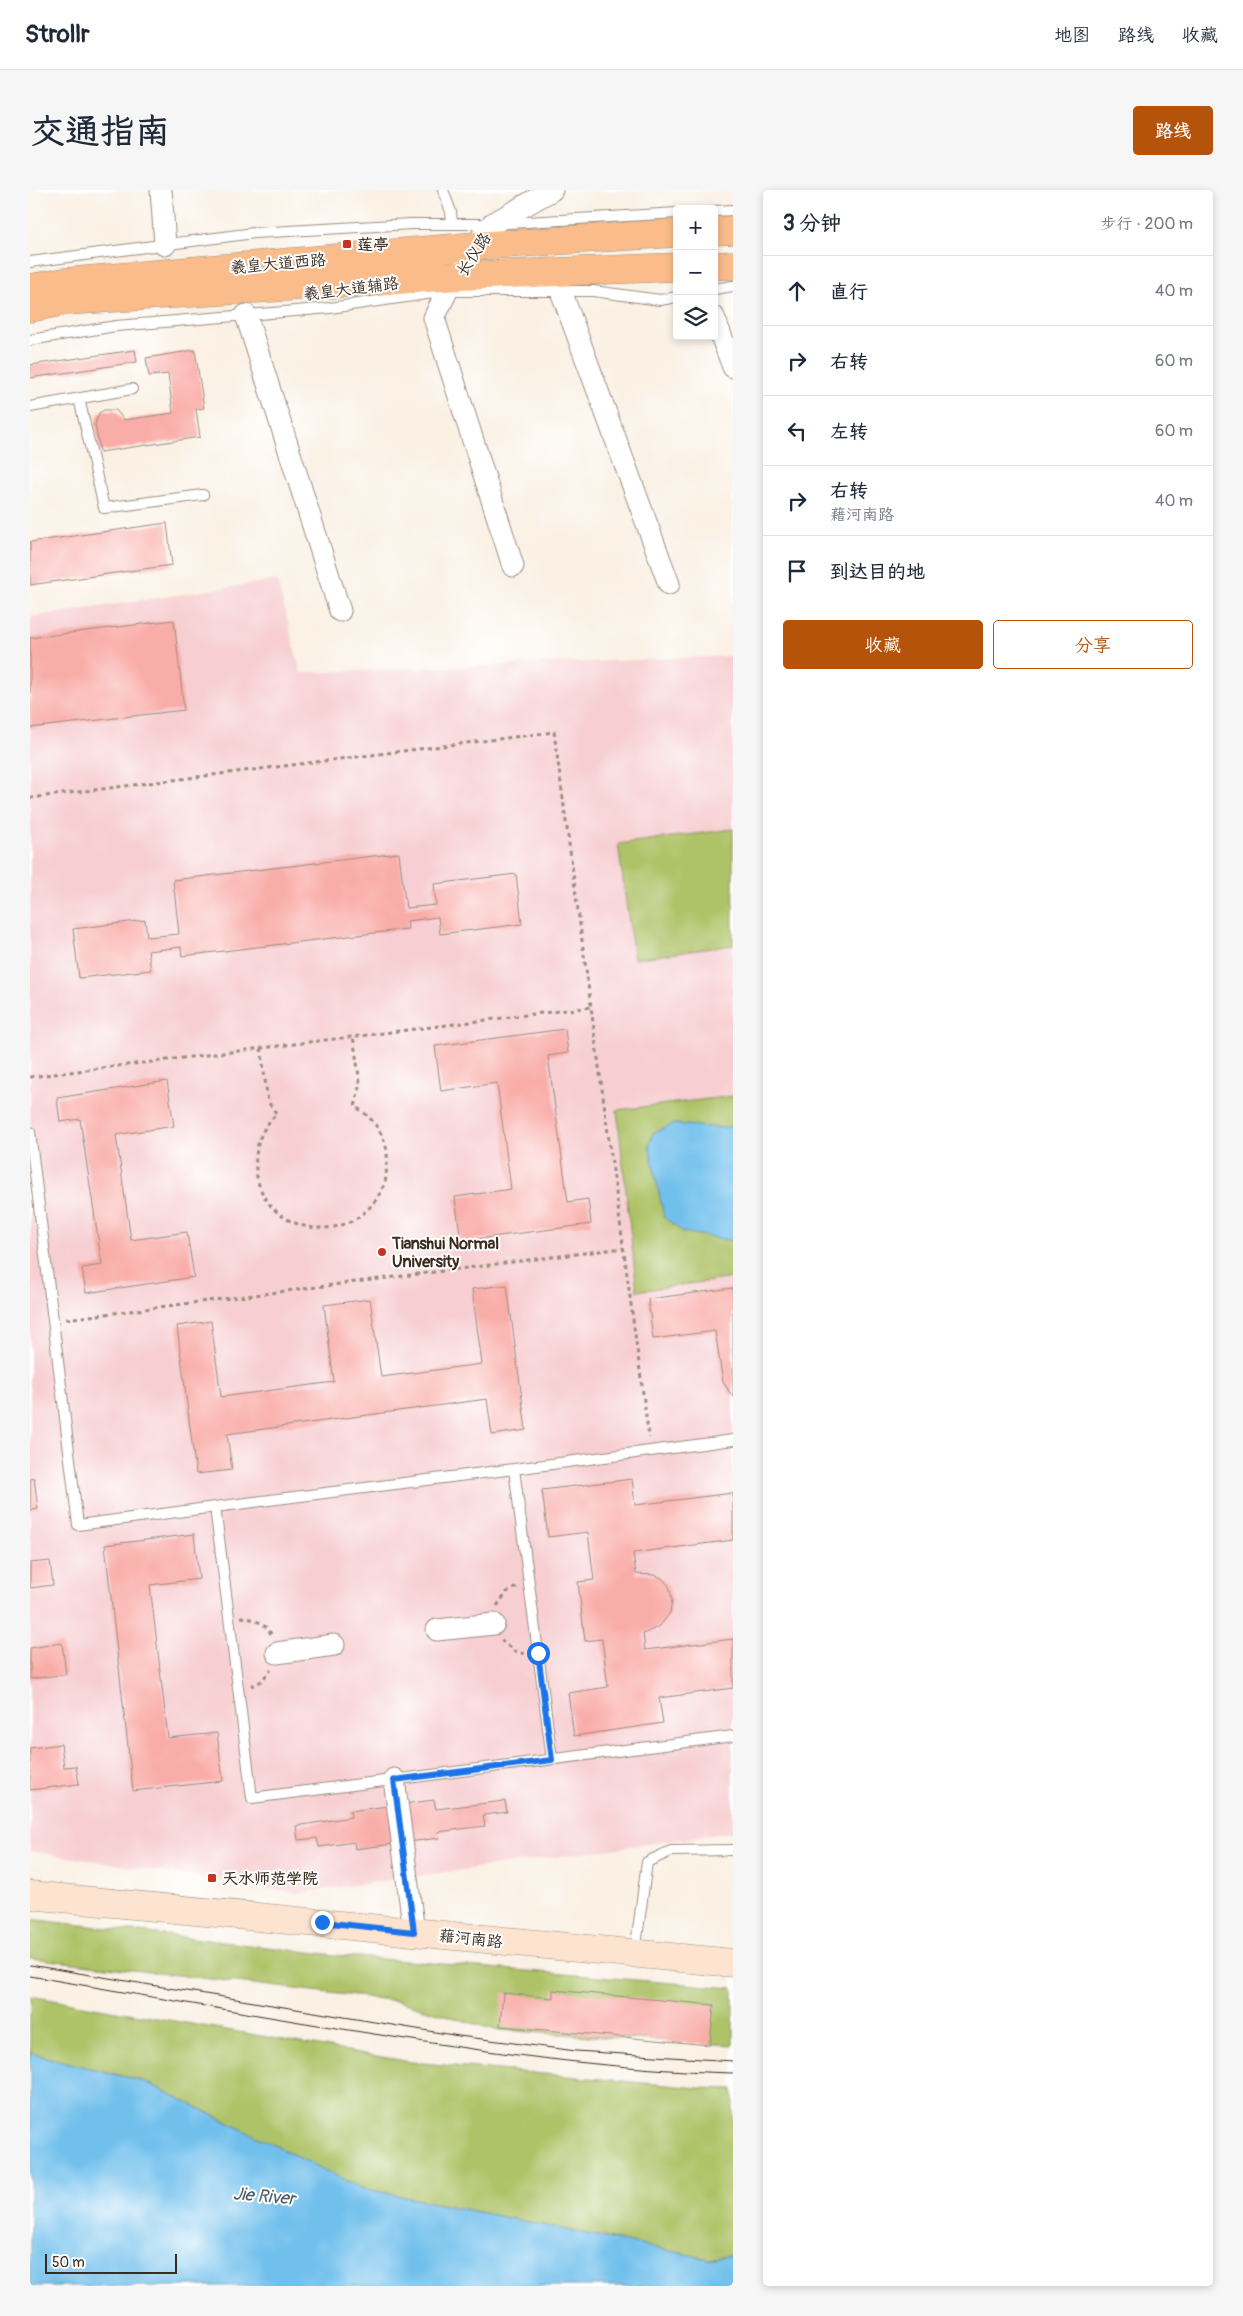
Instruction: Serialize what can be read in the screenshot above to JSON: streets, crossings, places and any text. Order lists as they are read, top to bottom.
{
  "streets": {
    "main road": ["羲皇大道西路", "藉河南路"],
    "street": ["长仪路"],
    "lane": ["羲皇大道辅路"]
  },
  "crossings": [
    ["长仪路", "羲皇大道西路"],
    ["长仪路", "羲皇大道辅路"],
    ["羲皇大道西路", "羲皇大道辅路"]
  ],
  "water": ["Jie River"],
  "places": {
    "transit": ["莲亭", "天水师范学院"],
    "other": ["Tianshui Normal University"]
  },
  "scale_bar": "50 m",
  "page": {
    "header": "Strollr",
    "nav": ["地图", "路线", "收藏"],
    "buttons": [
      "路线",
      ["收藏", "分享"]
    ],
    "title": "交通指南",
    "heading": ["3 分钟", "步行 · 200 m"],
    "map_buttons": ["+", "−"],
    "list": [
      ["直行", "40 m"],
      ["右转", "60 m"],
      ["左转", "60 m"],
      ["右转", "藉河南路", "40 m"],
      "到达目的地"
    ],
    "scale": "50 m"
  }
}
